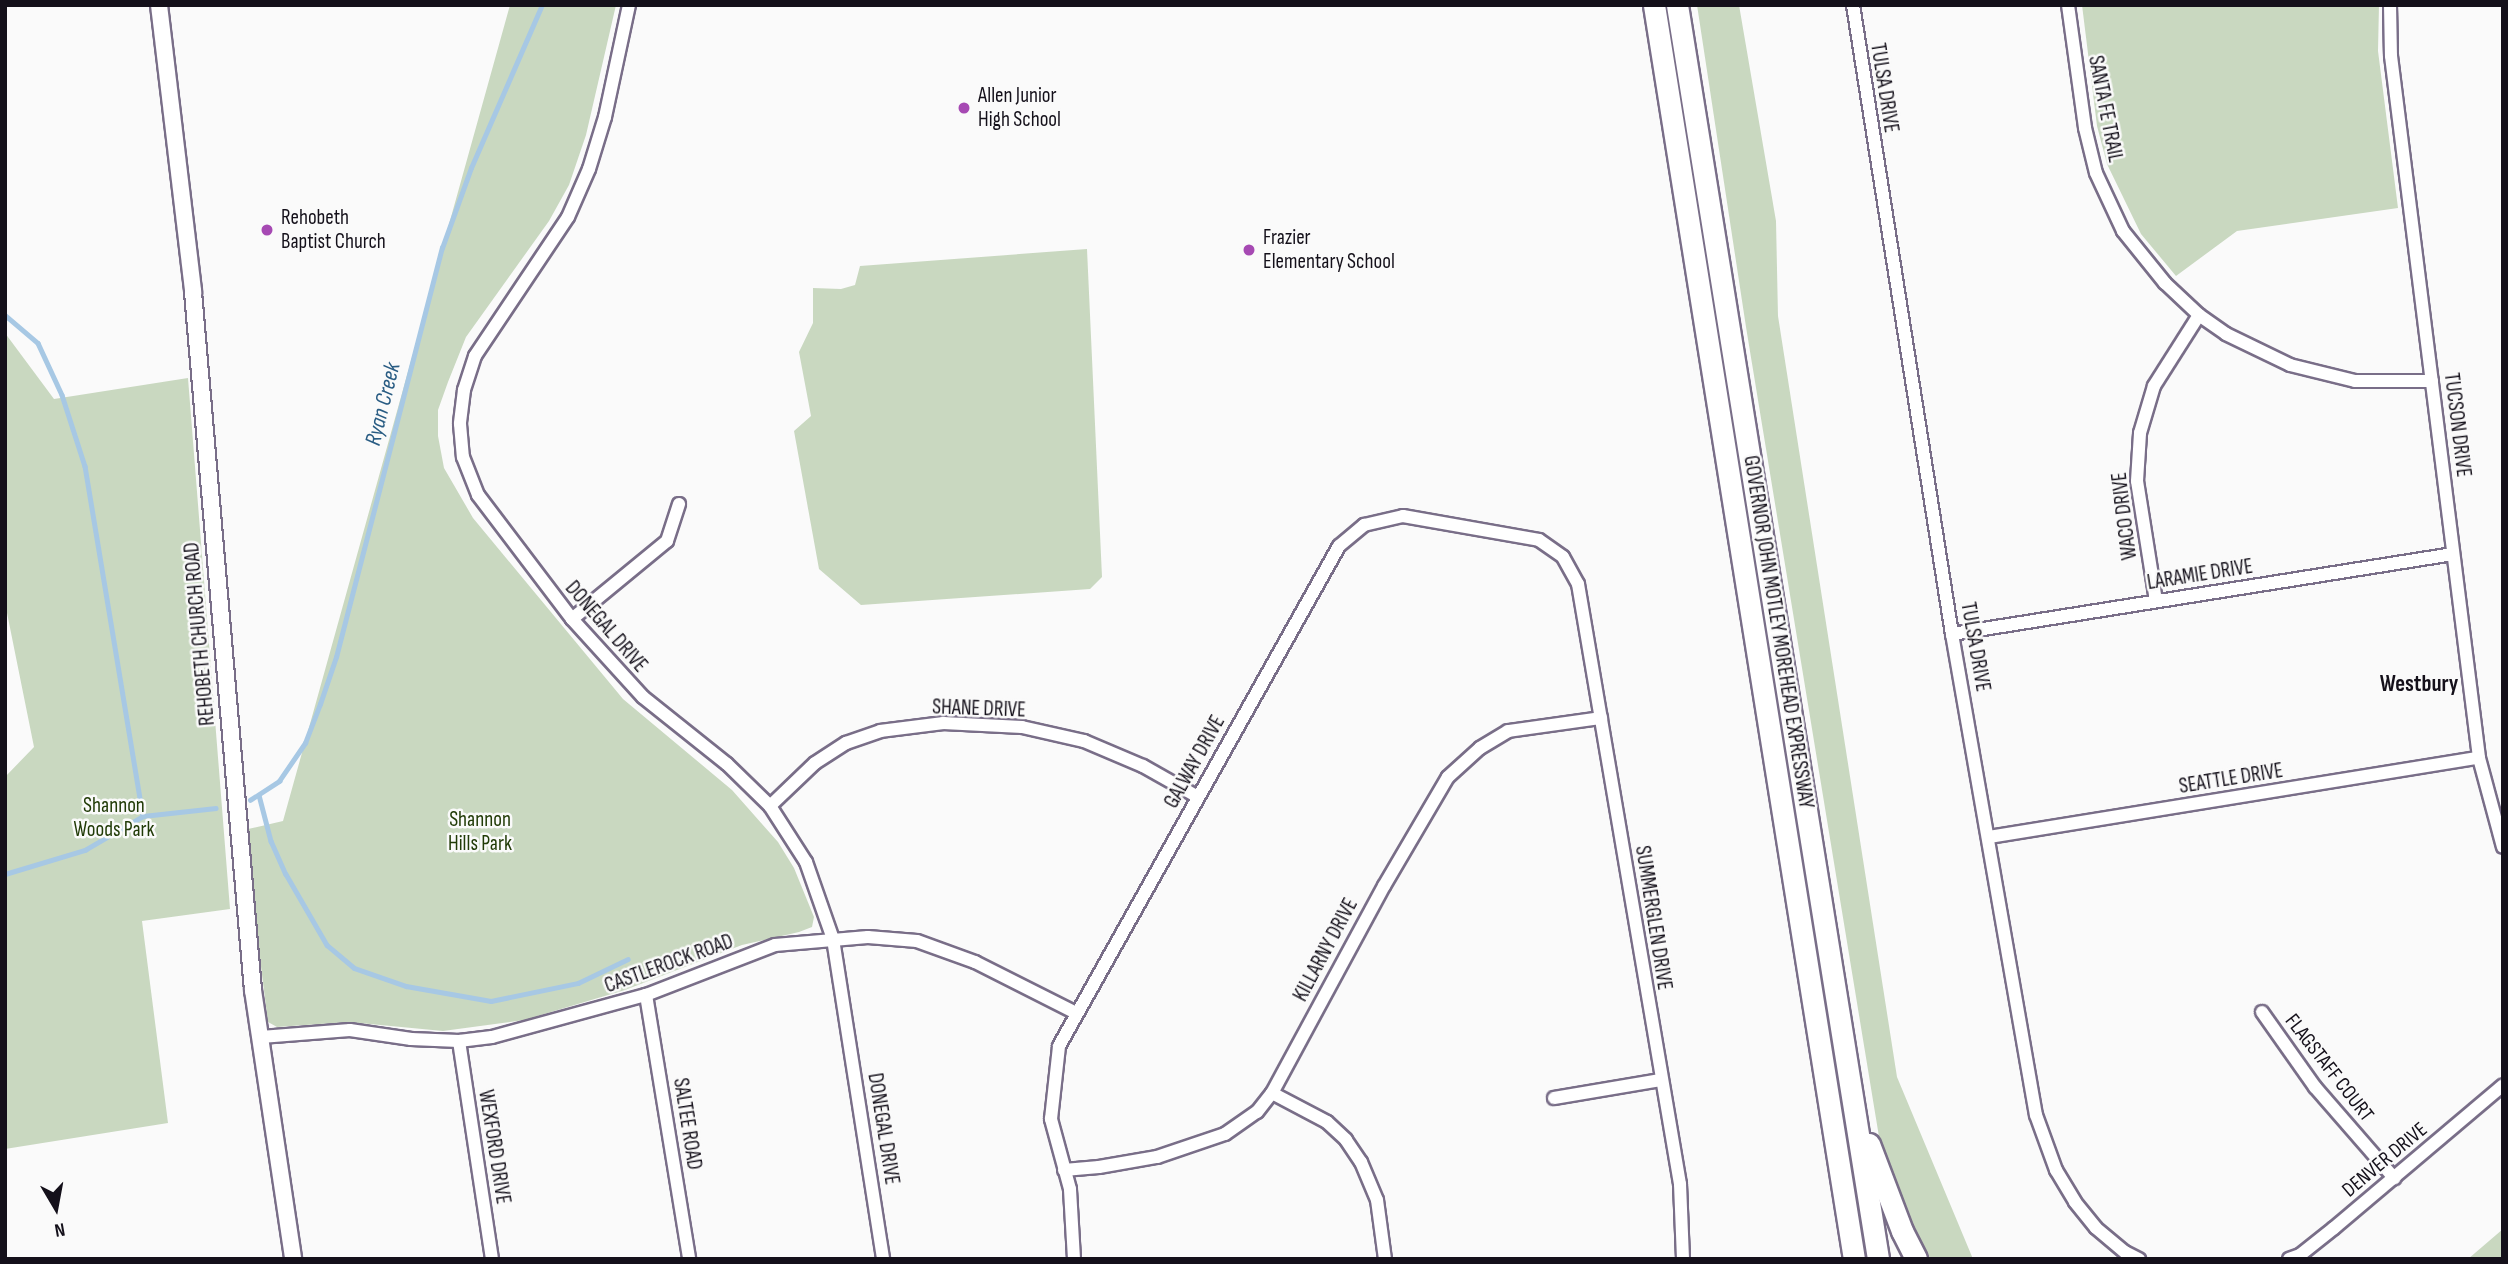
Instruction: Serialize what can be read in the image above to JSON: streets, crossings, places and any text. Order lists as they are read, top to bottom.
{
  "streets": {
    "highway": ["GOVERNOR JOHN MOTLEY MOREHEAD EXPRESSWAY"],
    "street": [
      "TULSA DRIVE",
      "SANTA FE TRAIL",
      "TUCSON DRIVE",
      "WACO DRIVE",
      "LARAMIE DRIVE",
      "DONEGAL DRIVE",
      "REHOBETH CHURCH ROAD",
      "SHANE DRIVE",
      "GALWAY DRIVE",
      "SEATTLE DRIVE",
      "SUMMERGLEN DRIVE",
      "KILLARNY DRIVE",
      "CASTLEROCK ROAD",
      "FLAGSTAFF COURT",
      "SALTEE ROAD",
      "WEXFORD DRIVE",
      "DENVER DRIVE"
    ]
  },
  "crossings": [
    ["TULSA DRIVE", "LARAMIE DRIVE"],
    ["TULSA DRIVE", "SEATTLE DRIVE"],
    ["SANTA FE TRAIL", "TUCSON DRIVE"],
    ["SANTA FE TRAIL", "WACO DRIVE"],
    ["TUCSON DRIVE", "LARAMIE DRIVE"],
    ["TUCSON DRIVE", "SEATTLE DRIVE"],
    ["WACO DRIVE", "LARAMIE DRIVE"],
    ["DONEGAL DRIVE", "SHANE DRIVE"],
    ["DONEGAL DRIVE", "CASTLEROCK ROAD"],
    ["REHOBETH CHURCH ROAD", "CASTLEROCK ROAD"],
    ["SHANE DRIVE", "GALWAY DRIVE"],
    ["GALWAY DRIVE", "SUMMERGLEN DRIVE"],
    ["GALWAY DRIVE", "KILLARNY DRIVE"],
    ["GALWAY DRIVE", "CASTLEROCK ROAD"],
    ["SUMMERGLEN DRIVE", "KILLARNY DRIVE"],
    ["CASTLEROCK ROAD", "SALTEE ROAD"],
    ["CASTLEROCK ROAD", "WEXFORD DRIVE"],
    ["FLAGSTAFF COURT", "DENVER DRIVE"]
  ],
  "districts": ["Westbury"],
  "water": ["Ryan Creek"],
  "parks": ["Shannon Woods Park", "Shannon Hills Park"],
  "places": ["Allen Junior High School", "Rehobeth Baptist Church", "Frazier Elementary School"],
  "north": "bottom"
}
